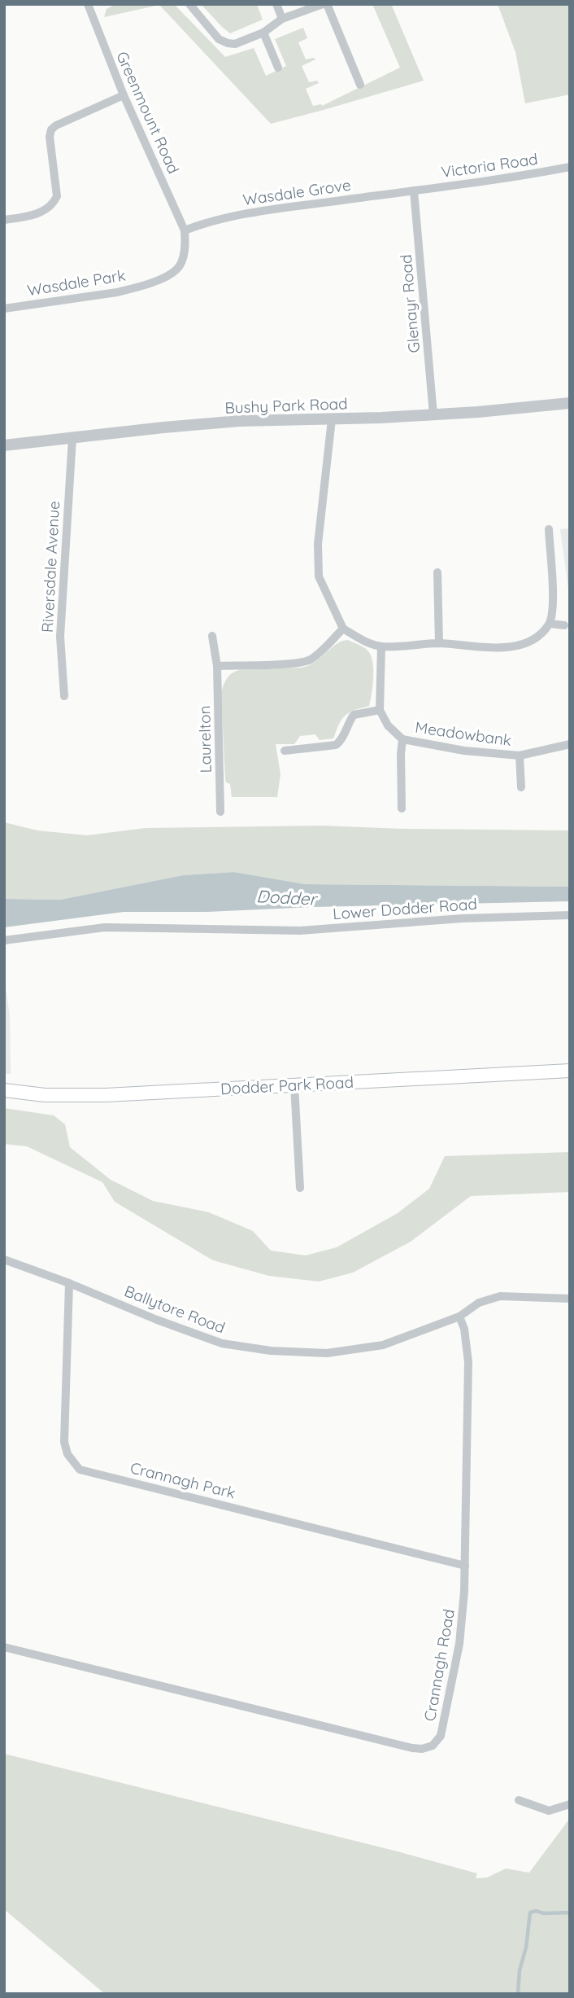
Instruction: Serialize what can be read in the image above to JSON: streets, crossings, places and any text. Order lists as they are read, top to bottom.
{
  "streets": {
    "main road": ["Dodder Park Road"],
    "street": [
      "Greenmount Road",
      "Victoria Road",
      "Wasdale Grove",
      "Wasdale Park",
      "Glenayr Road",
      "Bushy Park Road",
      "Riversdale Avenue",
      "Meadowbank",
      "Laurelton",
      "Lower Dodder Road",
      "Ballytore Road",
      "Crannagh Park",
      "Crannagh Road"
    ]
  },
  "crossings": [
    ["Greenmount Road", "Wasdale Grove"],
    ["Greenmount Road", "Wasdale Park"],
    ["Victoria Road", "Wasdale Grove"],
    ["Victoria Road", "Glenayr Road"],
    ["Wasdale Grove", "Wasdale Park"],
    ["Wasdale Grove", "Glenayr Road"],
    ["Glenayr Road", "Bushy Park Road"],
    ["Bushy Park Road", "Riversdale Avenue"],
    ["Ballytore Road", "Crannagh Park"],
    ["Ballytore Road", "Crannagh Road"],
    ["Crannagh Park", "Crannagh Road"]
  ],
  "water": ["Dodder"]
}
